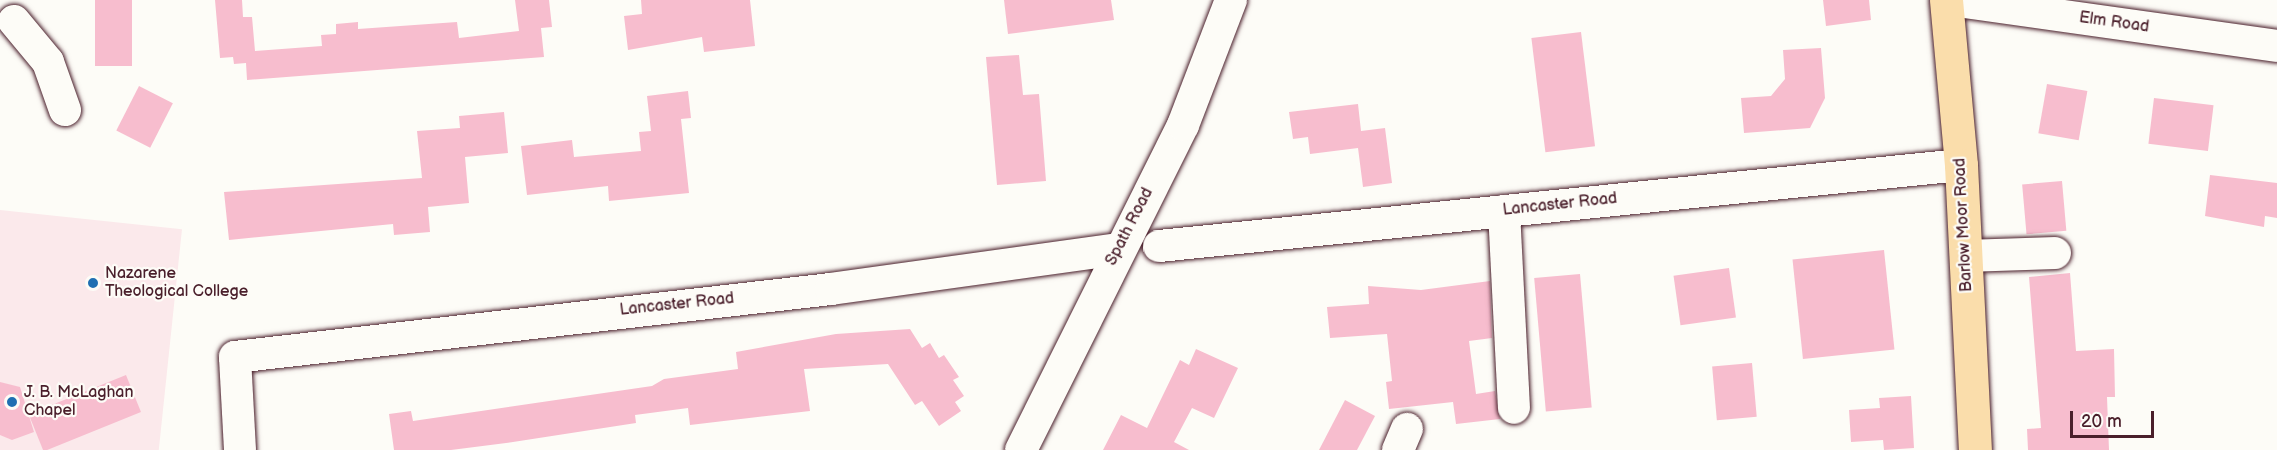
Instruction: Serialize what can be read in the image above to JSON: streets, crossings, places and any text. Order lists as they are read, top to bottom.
{
  "streets": {
    "main road": ["Barlow Moor Road"],
    "street": ["Elm Road", "Lancaster Road", "Spath Road"]
  },
  "crossings": [
    ["Elm Road", "Barlow Moor Road"],
    ["Lancaster Road", "Barlow Moor Road"],
    ["Lancaster Road", "Spath Road"]
  ],
  "places": ["Nazarene Theological College", "J. B. McLaghan Chapel"],
  "scale_bar": "20 m"
}
